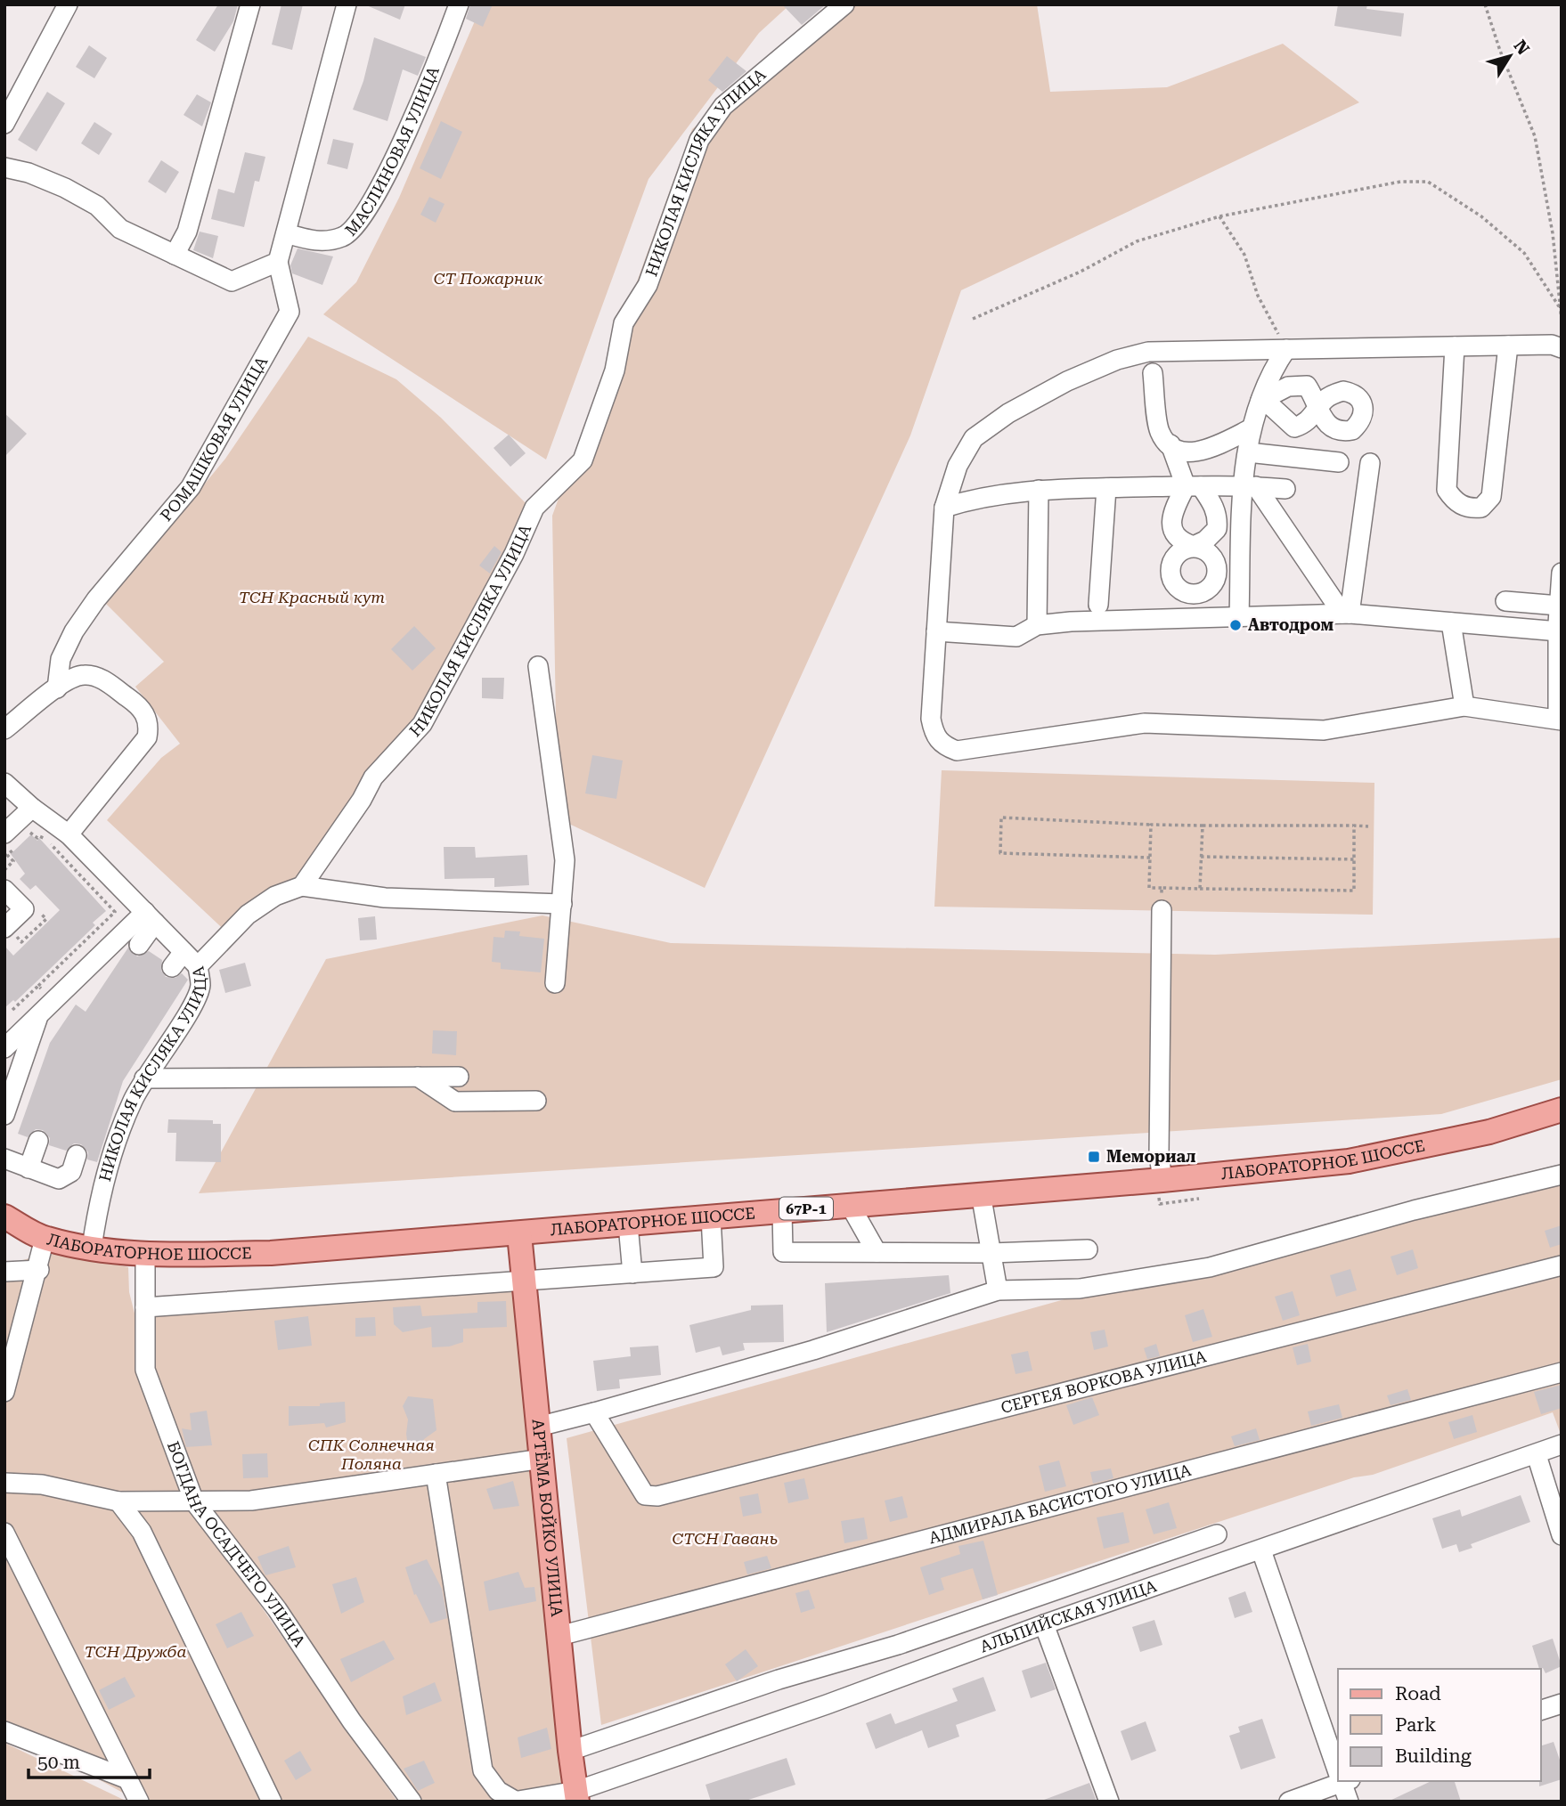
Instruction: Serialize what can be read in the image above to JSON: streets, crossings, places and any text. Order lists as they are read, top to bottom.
{
  "streets": {
    "main road": ["ЛАБОРАТОРНОЕ ШОССЕ", "67Р-1", "АРТЁМА БОЙКО УЛИЦА"],
    "street": [
      "МАСЛИНОВАЯ УЛИЦА",
      "НИКОЛАЯ КИСЛЯКА УЛИЦА",
      "РОМАШКОВАЯ УЛИЦА",
      "СЕРГЕЯ ВОРКОВА УЛИЦА",
      "АДМИРАЛА БАСИСТОГО УЛИЦА",
      "БОГДАНА ОСАДЧЕГО УЛИЦА",
      "АЛЬПИЙСКАЯ УЛИЦА"
    ]
  },
  "crossings": [
    ["МАСЛИНОВАЯ УЛИЦА", "РОМАШКОВАЯ УЛИЦА"],
    ["НИКОЛАЯ КИСЛЯКА УЛИЦА", "ЛАБОРАТОРНОЕ ШОССЕ"],
    ["ЛАБОРАТОРНОЕ ШОССЕ", "АРТЁМА БОЙКО УЛИЦА"],
    ["ЛАБОРАТОРНОЕ ШОССЕ", "БОГДАНА ОСАДЧЕГО УЛИЦА"],
    ["АДМИРАЛА БАСИСТОГО УЛИЦА", "АРТЁМА БОЙКО УЛИЦА"],
    ["АРТЁМА БОЙКО УЛИЦА", "АЛЬПИЙСКАЯ УЛИЦА"]
  ],
  "parks": [
    "СТ Пожарник",
    "ТСН Красный кут",
    "СПК Солнечная Поляна",
    "СТСН Гавань",
    "ТСН Дружба"
  ],
  "places": {
    "other": ["Автодром"],
    "transit": ["Мемориал"]
  },
  "legend": ["Road", "Park", "Building"],
  "scale_bar": "50 m",
  "north": "top right"
}
